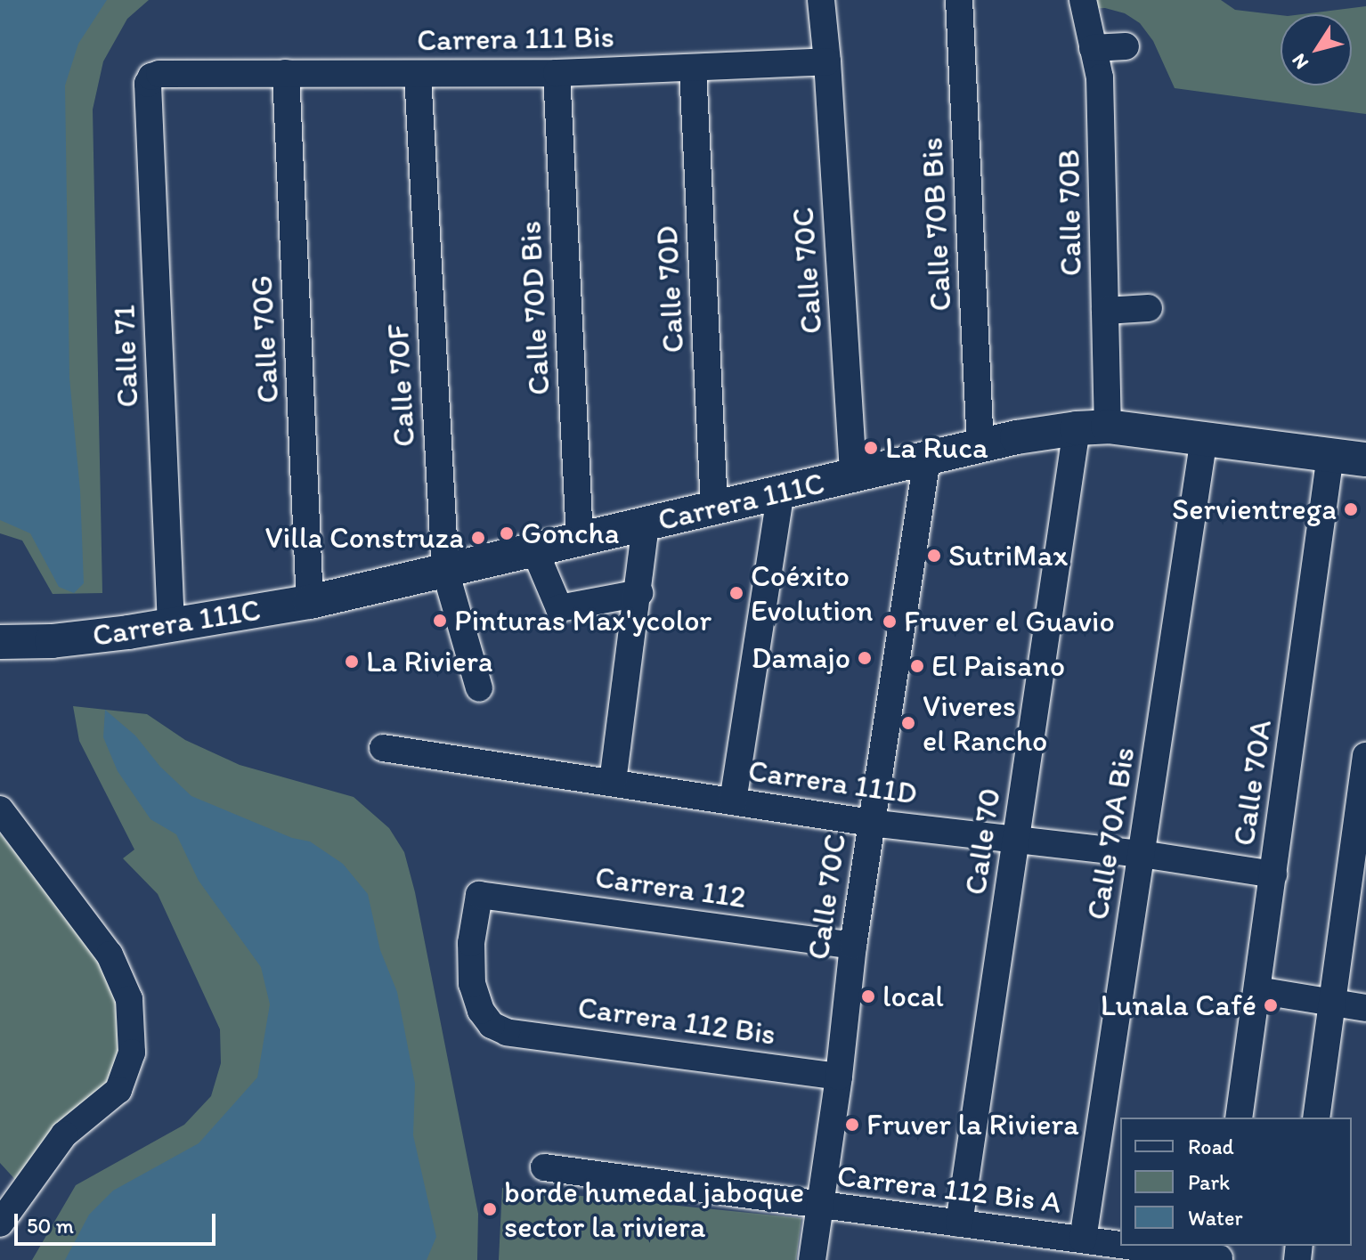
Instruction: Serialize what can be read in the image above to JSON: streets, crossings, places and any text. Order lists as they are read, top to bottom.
{
  "streets": {
    "main road": ["Carrera 111C"],
    "street": [
      "Carrera 111 Bis",
      "Calle 70B",
      "Calle 70B Bis",
      "Calle 70C",
      "Calle 70D",
      "Calle 70D Bis",
      "Calle 70G",
      "Calle 71",
      "Calle 70F",
      "Carrera 111D",
      "Calle 70A",
      "Calle 70A Bis",
      "Calle 70",
      "Carrera 112",
      "Carrera 112 Bis",
      "Carrera 112 Bis A"
    ]
  },
  "crossings": [
    ["Carrera 111 Bis", "Calle 70C"],
    ["Carrera 111 Bis", "Calle 70D"],
    ["Carrera 111 Bis", "Calle 70D Bis"],
    ["Carrera 111 Bis", "Calle 70G"],
    ["Carrera 111 Bis", "Calle 71"],
    ["Carrera 111 Bis", "Calle 70F"],
    ["Calle 70B", "Carrera 111C"],
    ["Calle 70B", "Calle 70"],
    ["Calle 70B Bis", "Carrera 111C"],
    ["Calle 70C", "Carrera 111C"],
    ["Calle 70C", "Carrera 111D"],
    ["Calle 70C", "Carrera 112"],
    ["Calle 70C", "Carrera 112 Bis"],
    ["Calle 70C", "Carrera 112 Bis A"],
    ["Calle 70D", "Carrera 111C"],
    ["Calle 70D Bis", "Carrera 111C"],
    ["Calle 70G", "Carrera 111C"],
    ["Calle 71", "Carrera 111C"],
    ["Calle 70F", "Carrera 111C"],
    ["Carrera 111C", "Calle 70A"],
    ["Carrera 111C", "Calle 70A Bis"],
    ["Carrera 111C", "Calle 70"],
    ["Carrera 111D", "Calle 70A"],
    ["Carrera 111D", "Calle 70A Bis"],
    ["Carrera 111D", "Calle 70"],
    ["Calle 70A Bis", "Carrera 112 Bis A"],
    ["Calle 70", "Carrera 112 Bis A"],
    ["Carrera 112", "Carrera 112 Bis"]
  ],
  "places": [
    "La Ruca",
    "Servientrega",
    "Goncha",
    "Villa Construza",
    "SutriMax",
    "Coéxito Evolution",
    "Pinturas Max'ycolor",
    "Fruver el Guavio",
    "Damajo",
    "La Riviera",
    "El Paisano",
    "Viveres el Rancho",
    "local",
    "Lunala Café",
    "Fruver la Riviera",
    "borde humedal jaboque sector la riviera"
  ],
  "legend": ["Road", "Park", "Water"],
  "scale_bar": "50 m",
  "north": "bottom left"
}
